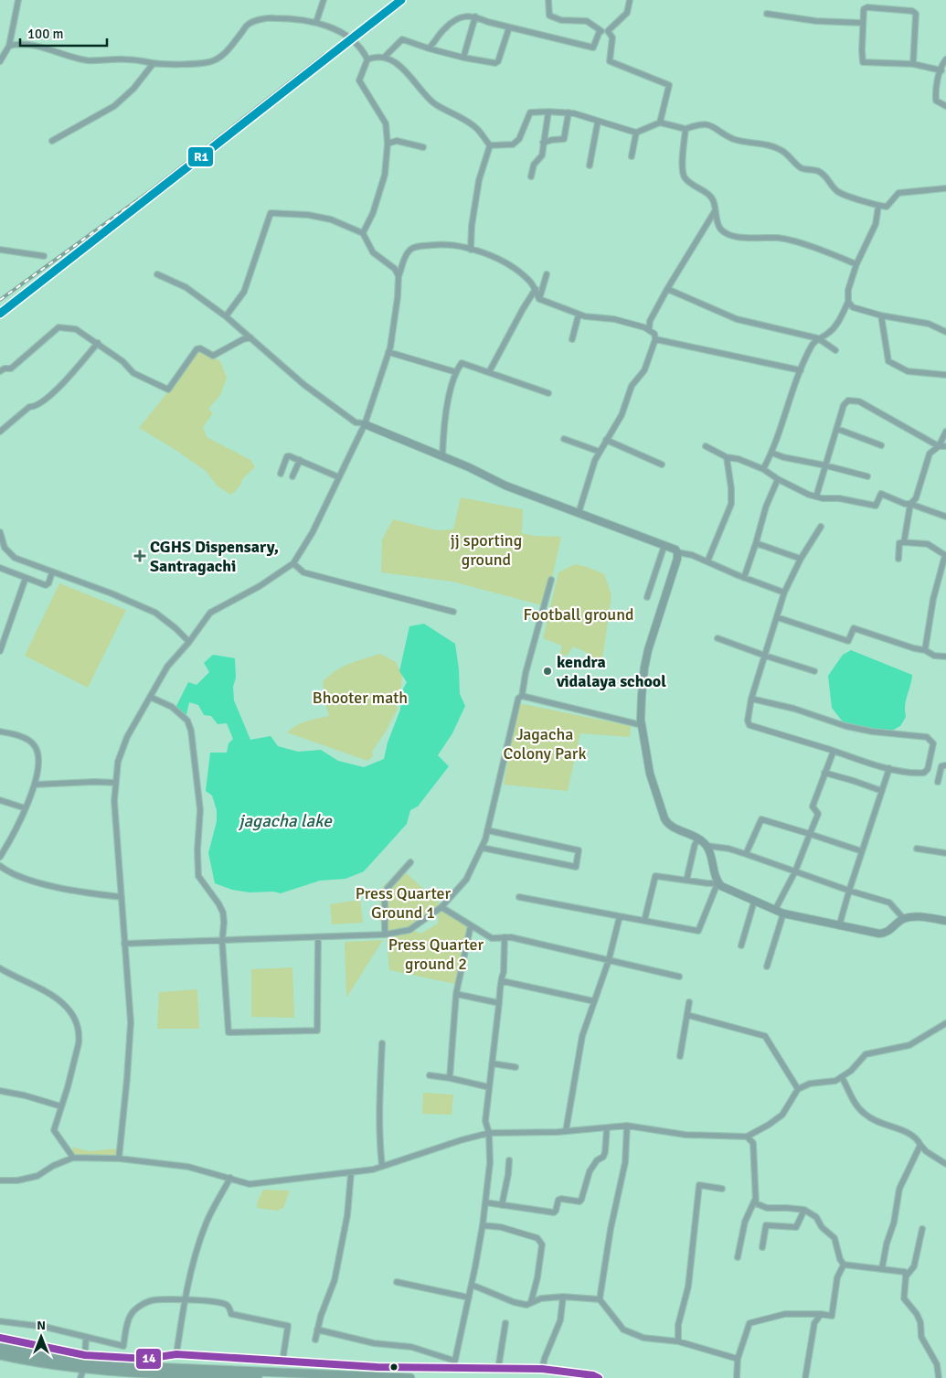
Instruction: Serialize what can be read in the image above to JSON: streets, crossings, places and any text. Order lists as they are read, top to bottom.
{
  "water": ["jagacha lake"],
  "parks": [
    "jj sporting ground",
    "Football ground",
    "Bhooter math",
    "Jagacha Colony Park",
    "Press Quarter Ground 1",
    "Press Quarter ground 2"
  ],
  "places": {
    "health": ["CGHS Dispensary, Santragachi"],
    "other": ["kendra vidalaya school"]
  },
  "lines": ["transit line R1", "transit line 14"],
  "scale_bar": "100 m",
  "north": "top"
}
